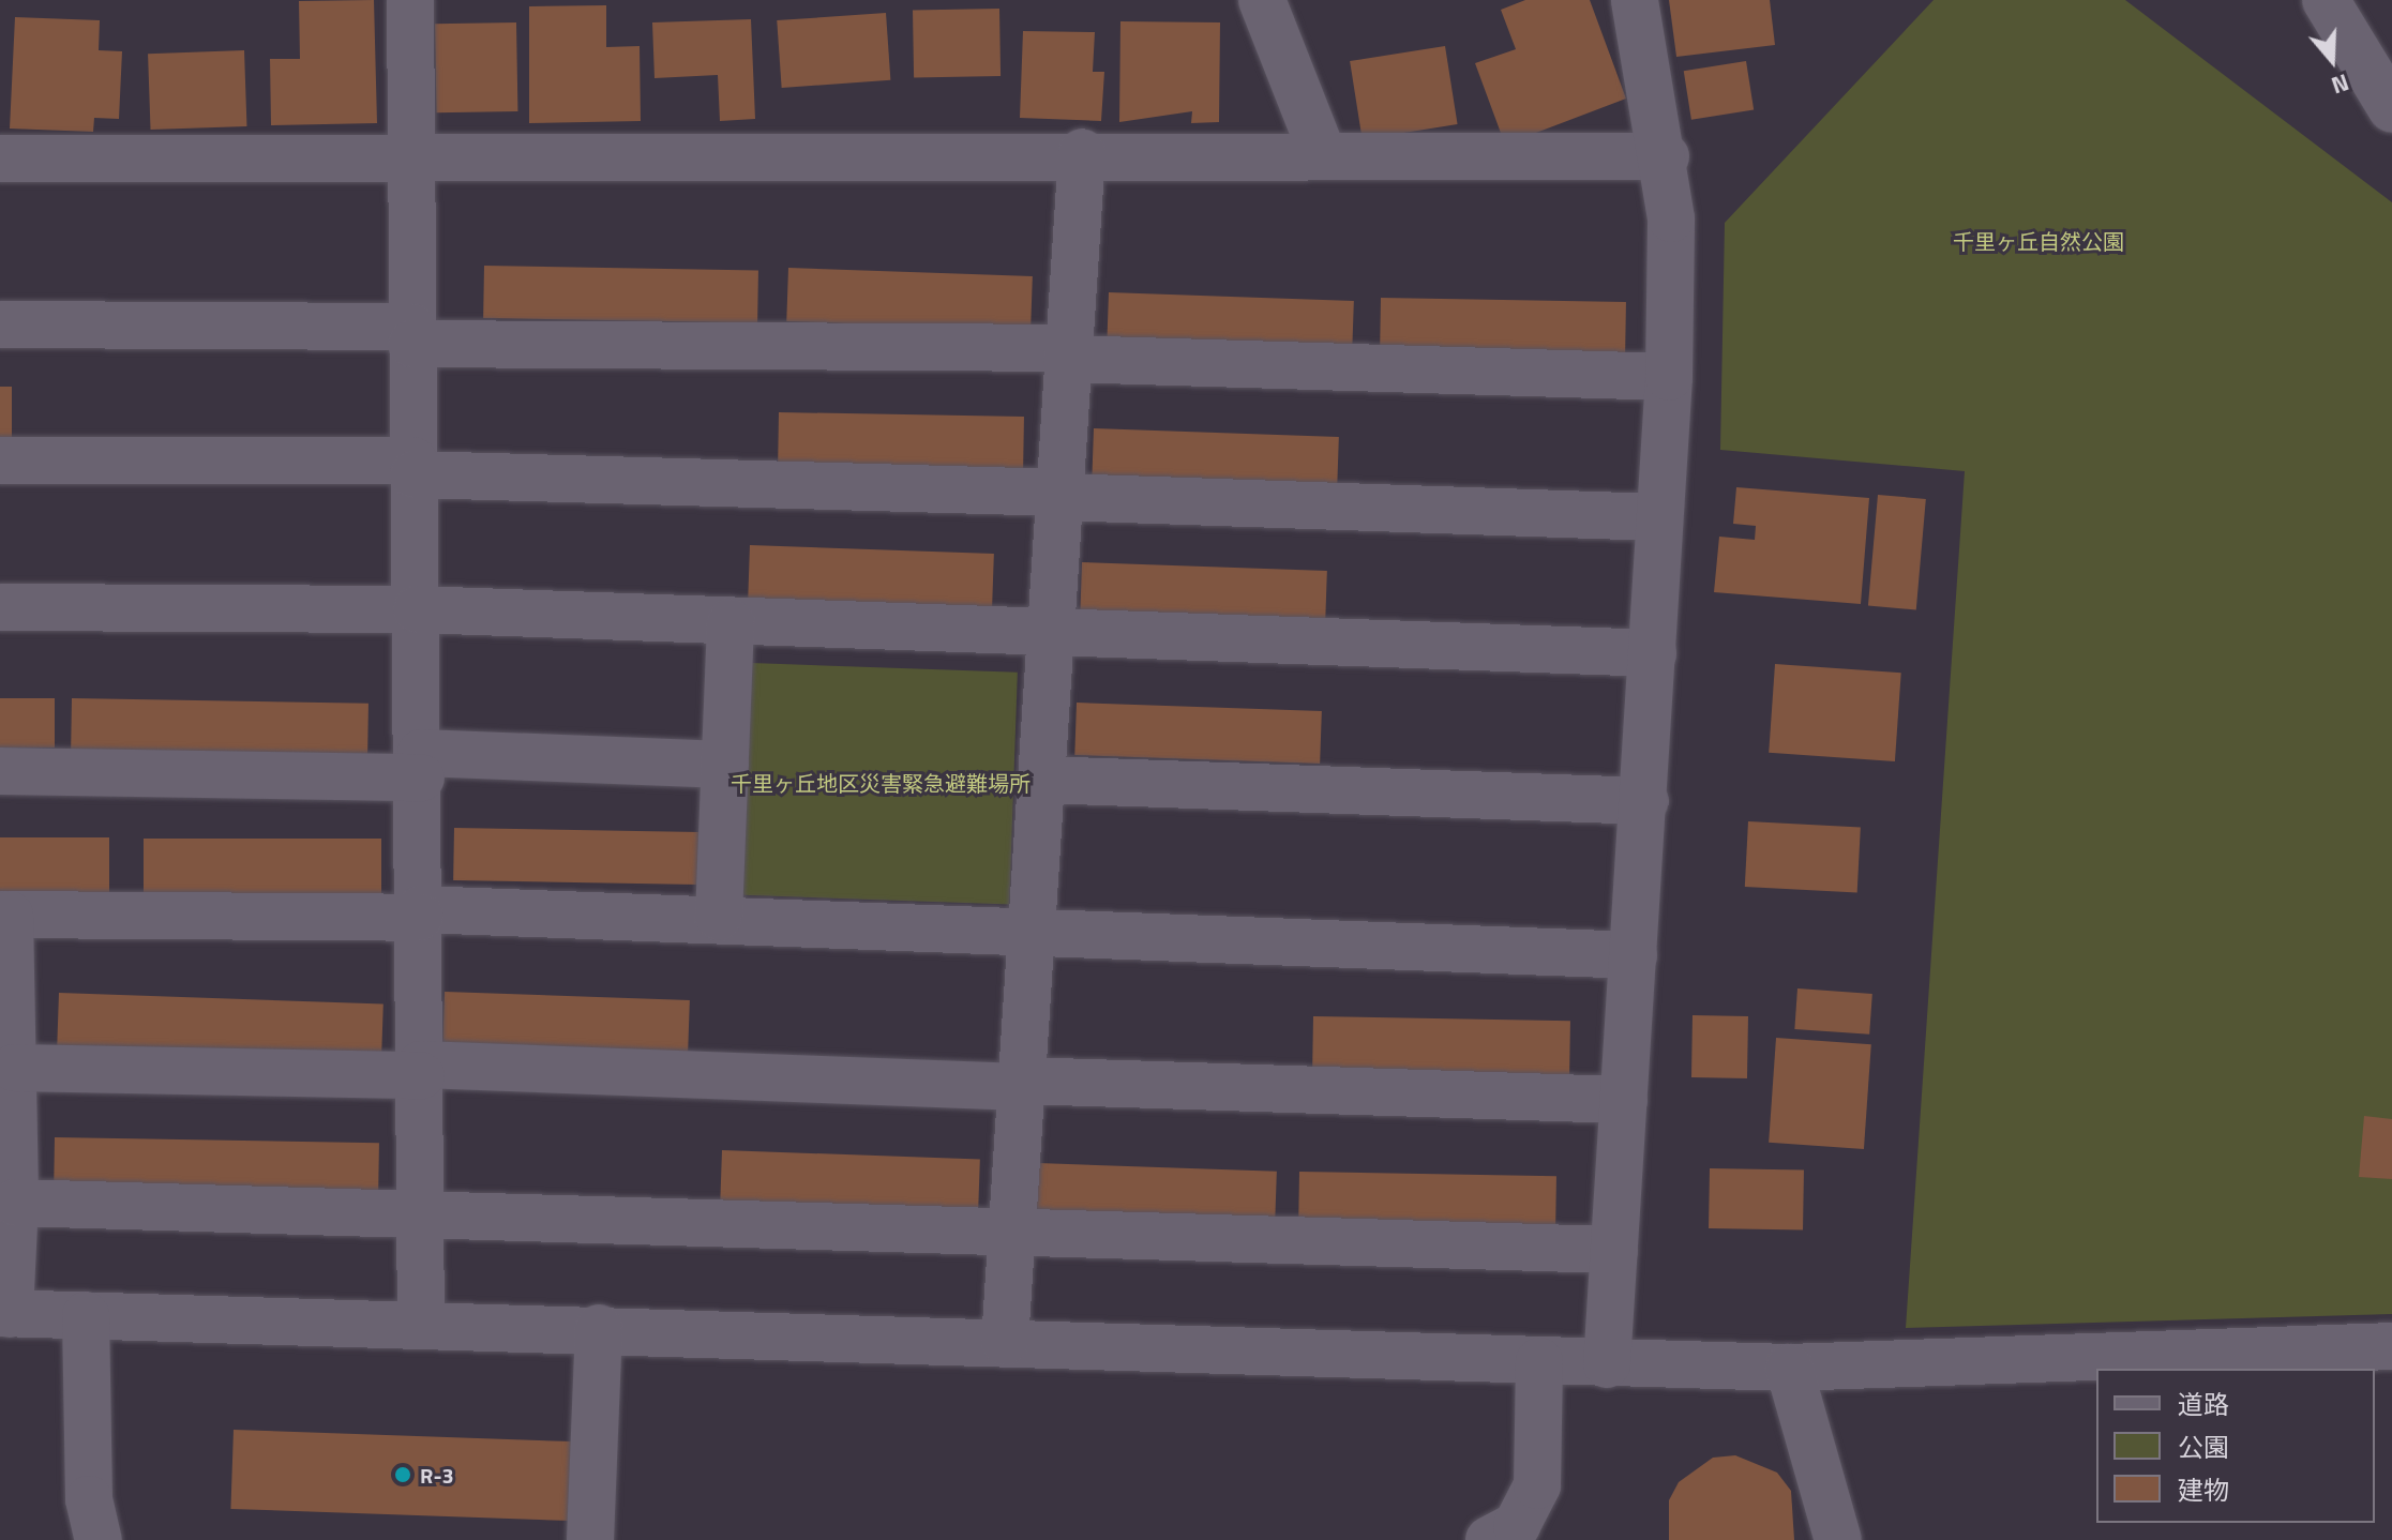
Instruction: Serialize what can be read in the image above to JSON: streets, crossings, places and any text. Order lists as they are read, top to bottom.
{
  "parks": ["千里ヶ丘自然公園", "千里ヶ丘地区災害緊急避難場所"],
  "places": ["R-3"],
  "legend": ["道路", "公園", "建物"],
  "north": "bottom"
}
